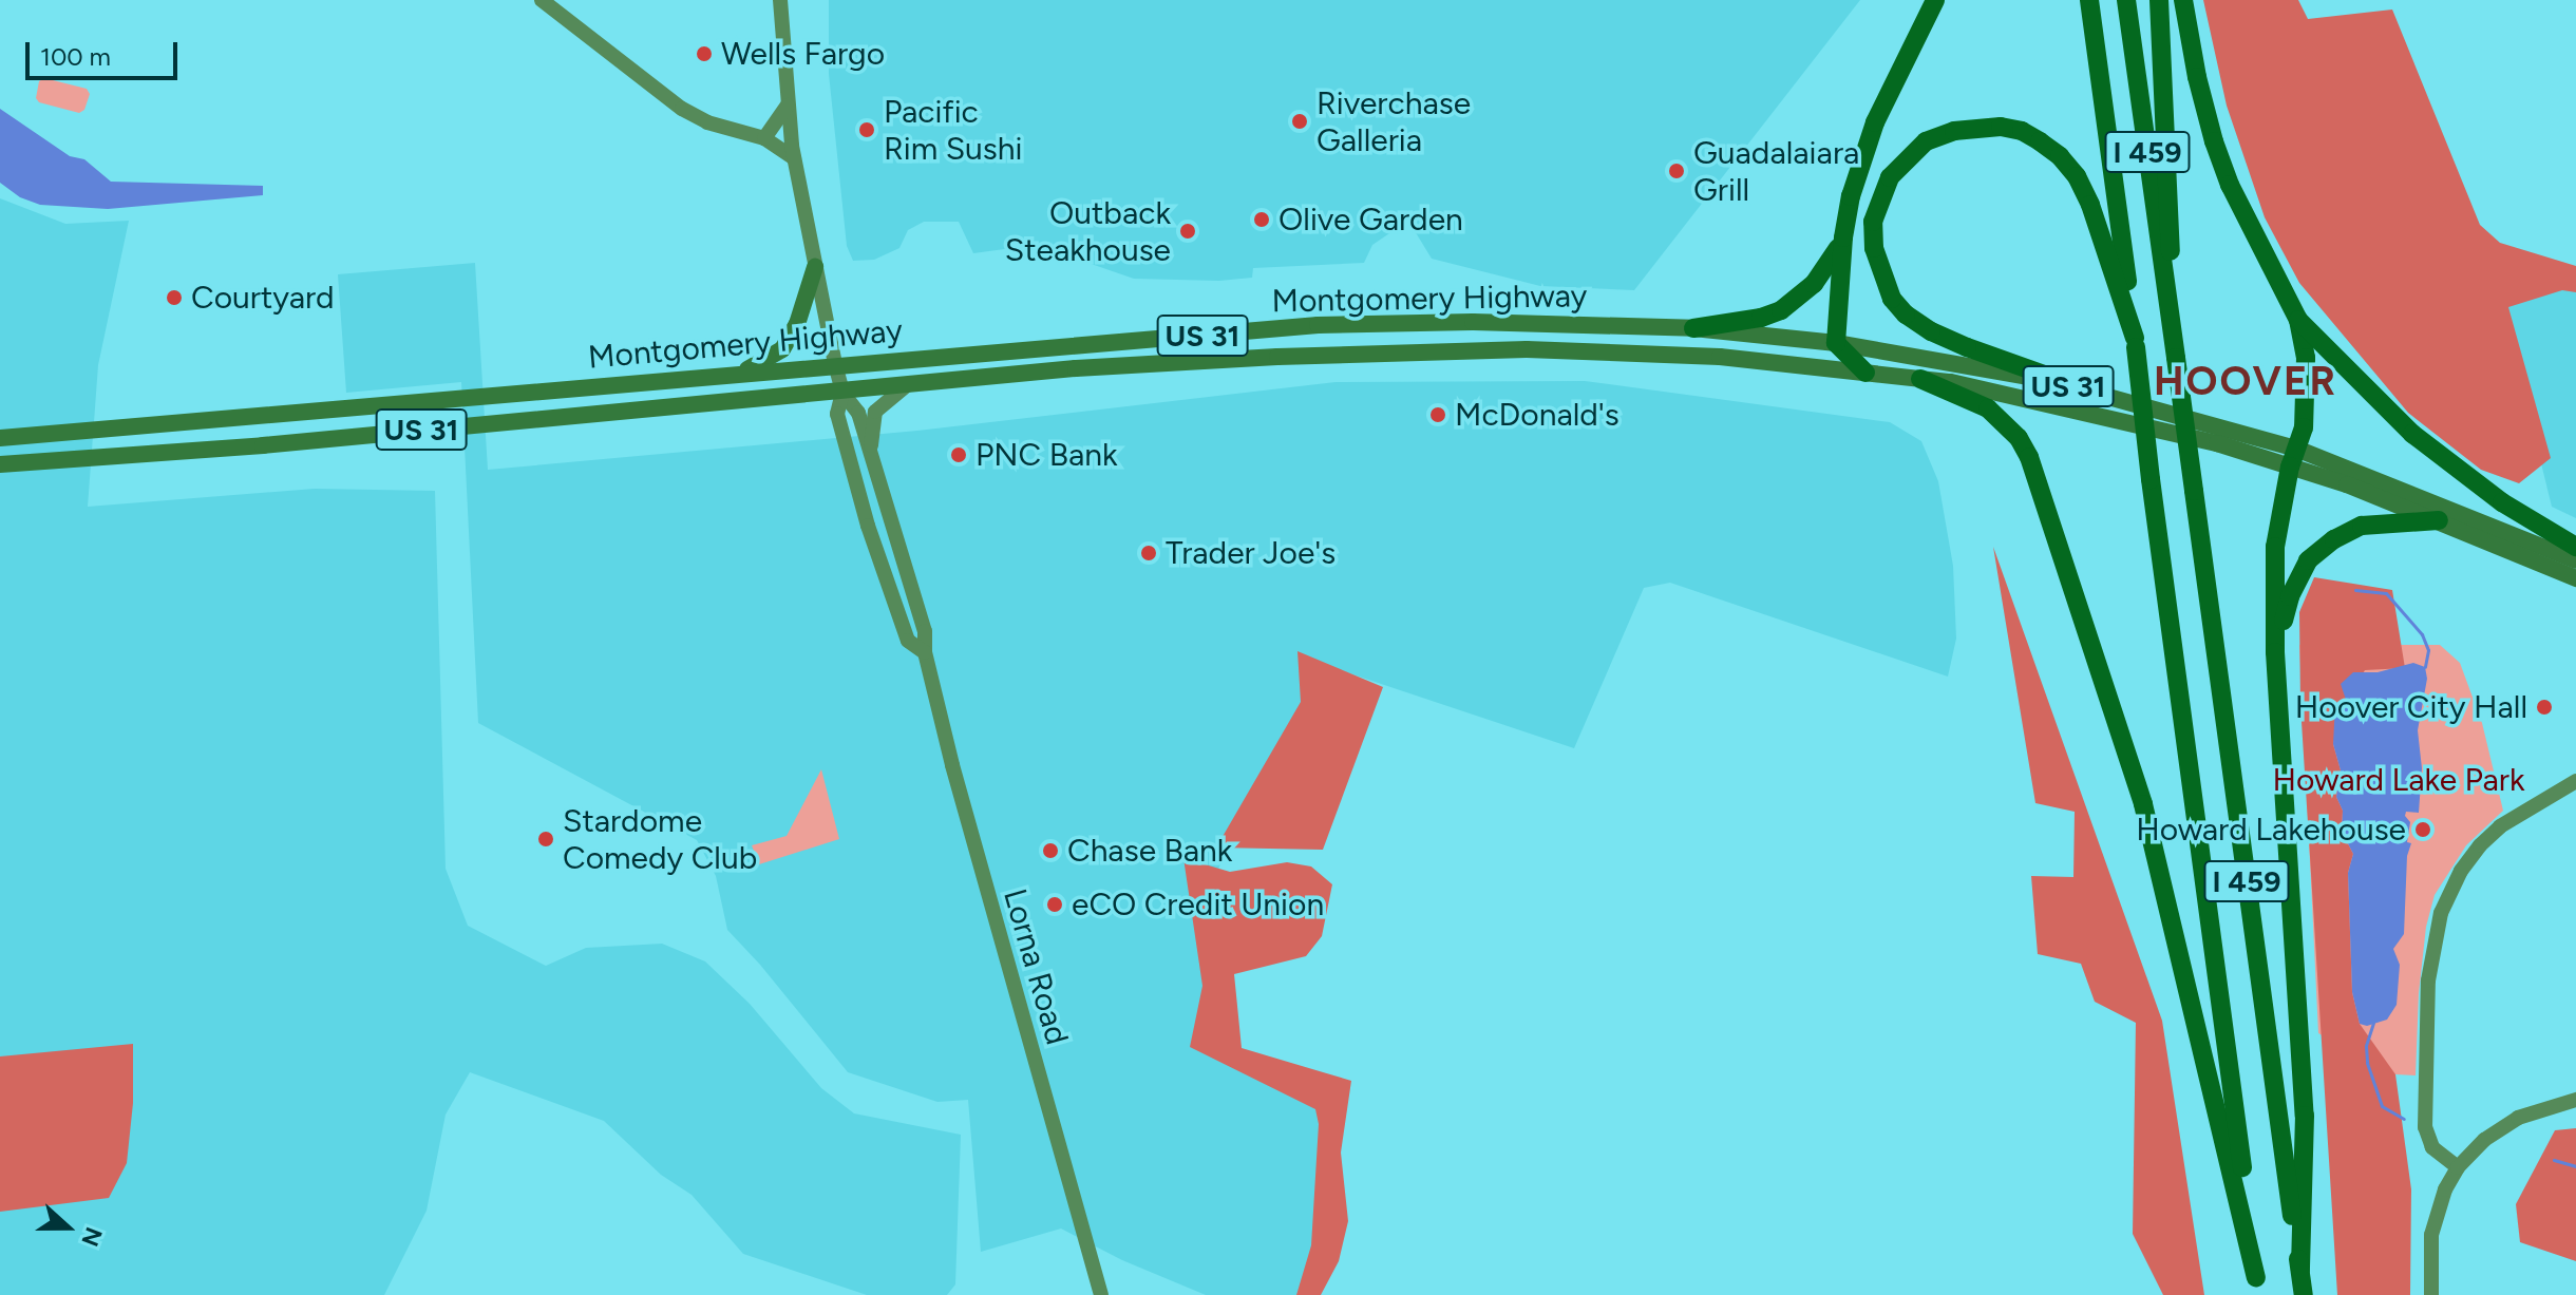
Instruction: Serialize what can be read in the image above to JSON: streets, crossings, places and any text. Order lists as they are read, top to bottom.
{
  "streets": {
    "highway": ["I 459"],
    "main road": ["Montgomery Highway", "US 31"],
    "street": ["Lorna Road"]
  },
  "crossings": [
    ["Montgomery Highway", "Lorna Road"]
  ],
  "districts": ["HOOVER"],
  "parks": ["Howard Lake Park"],
  "places": [
    "Wells Fargo",
    "Riverchase Galleria",
    "Pacific Rim Sushi",
    "Guadalaiara Grill",
    "Olive Garden",
    "Outback Steakhouse",
    "Courtyard",
    "McDonald's",
    "PNC Bank",
    "Trader Joe's",
    "Hoover City Hall",
    "Howard Lakehouse",
    "Stardome Comedy Club",
    "Chase Bank",
    "eCO Credit Union"
  ],
  "scale_bar": "100 m",
  "north": "right"
}
